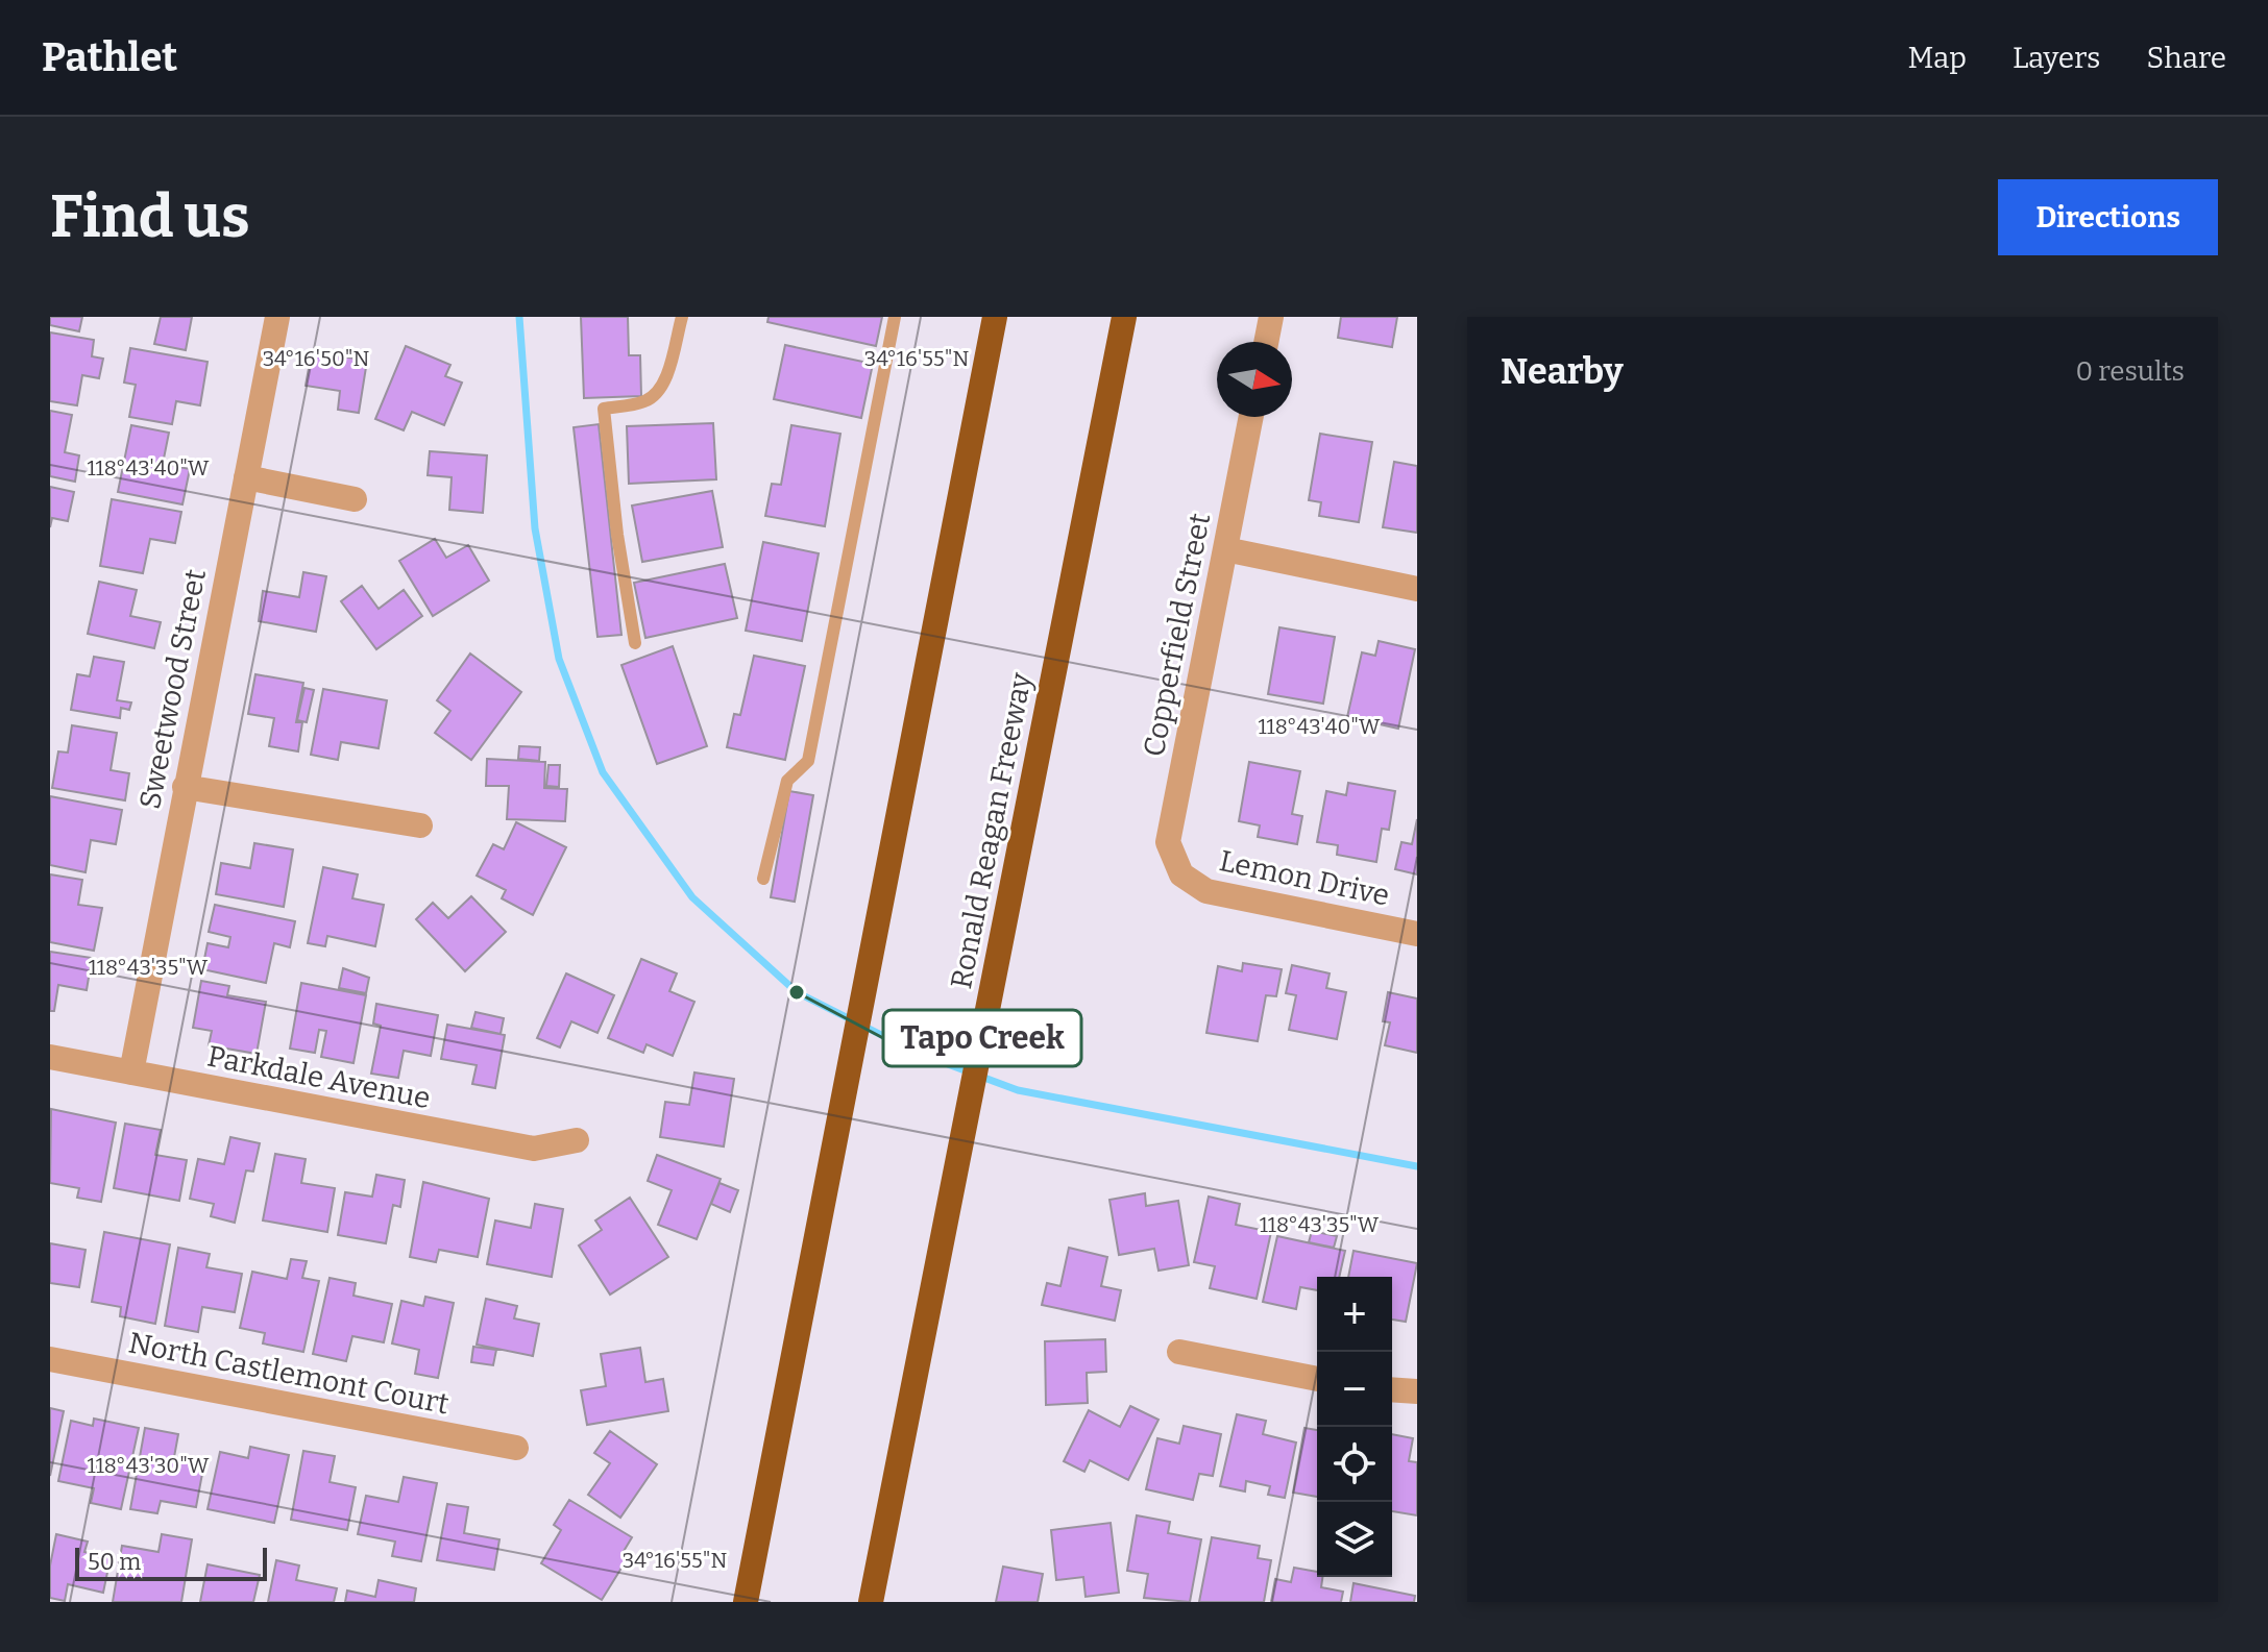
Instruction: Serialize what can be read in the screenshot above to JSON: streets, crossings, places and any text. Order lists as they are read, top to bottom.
{
  "streets": {
    "highway": ["Ronald Reagan Freeway"],
    "street": [
      "Copperfield Street",
      "Sweetwood Street",
      "Lemon Drive",
      "Parkdale Avenue",
      "North Castlemont Court"
    ]
  },
  "crossings": [
    ["Copperfield Street", "Lemon Drive"],
    ["Sweetwood Street", "Parkdale Avenue"]
  ],
  "places": ["Tapo Creek"],
  "scale_bar": "50 m",
  "north": "right",
  "page": {
    "header": "Pathlet",
    "nav": ["Map", "Layers", "Share"],
    "buttons": "Directions",
    "title": "Find us",
    "heading": ["Nearby", "0 results"],
    "map_buttons": ["+", "−"],
    "scale": "50 m"
  },
  "coordinates": [
    "34°16'50\"N",
    "34°16'55\"N",
    "118°43'40\"W",
    "118°43'35\"W",
    "118°43'30\"W"
  ]
}
